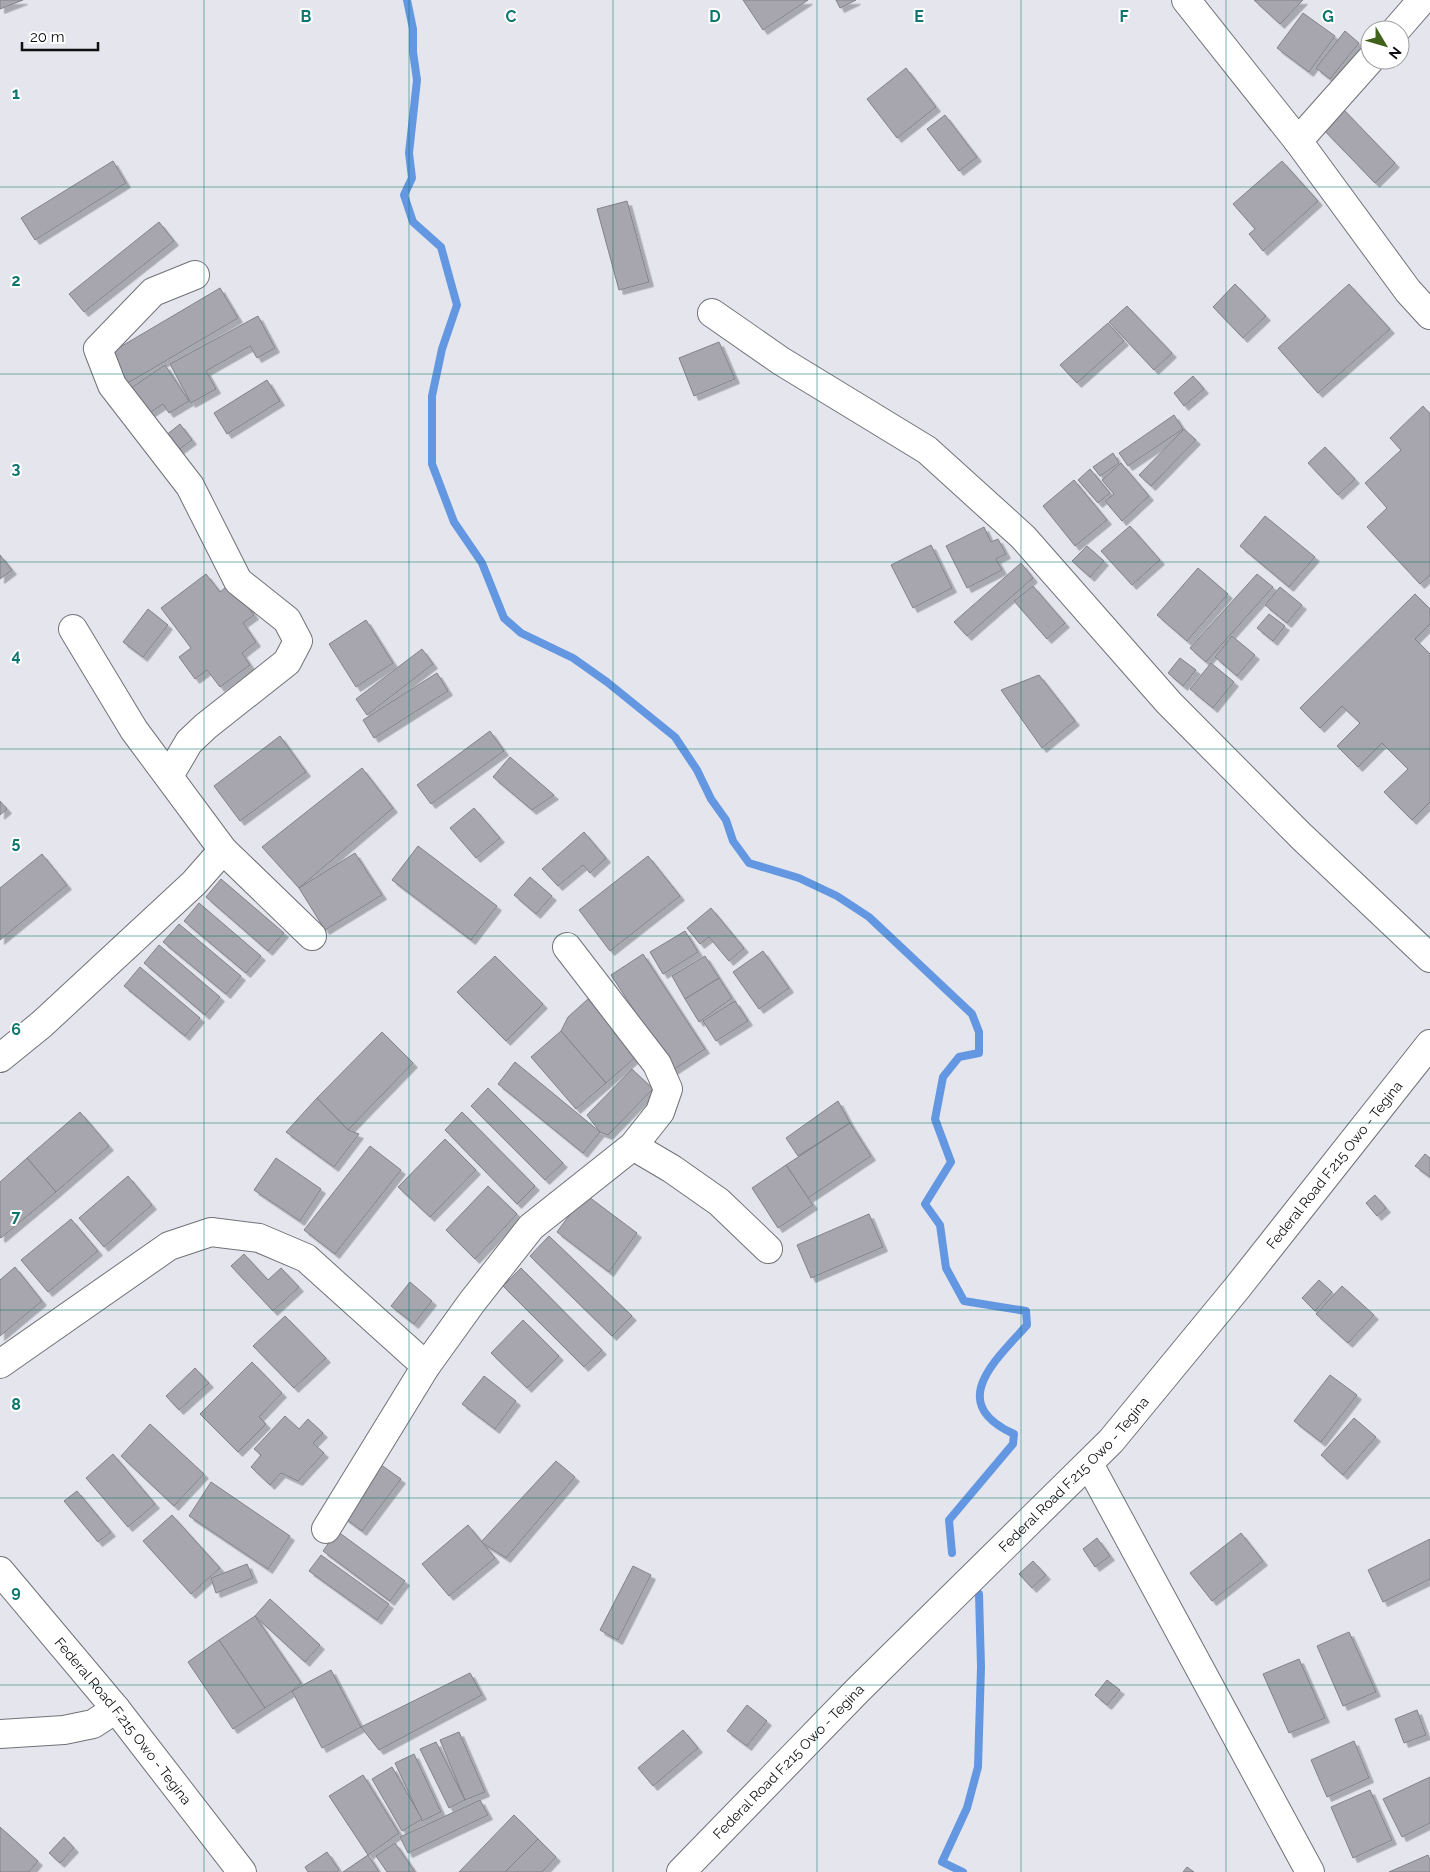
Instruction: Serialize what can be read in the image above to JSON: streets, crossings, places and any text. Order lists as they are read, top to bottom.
{
  "streets": {
    "street": ["Federal Road F.215 Owo - Tegina"]
  },
  "scale_bar": "20 m",
  "north": "bottom right",
  "grid": {
    "columns": [
      "B",
      "C",
      "D",
      "E",
      "F",
      "G"
    ],
    "rows": [
      "1",
      "2",
      "3",
      "4",
      "5",
      "6",
      "7",
      "8",
      "9"
    ]
  }
}
